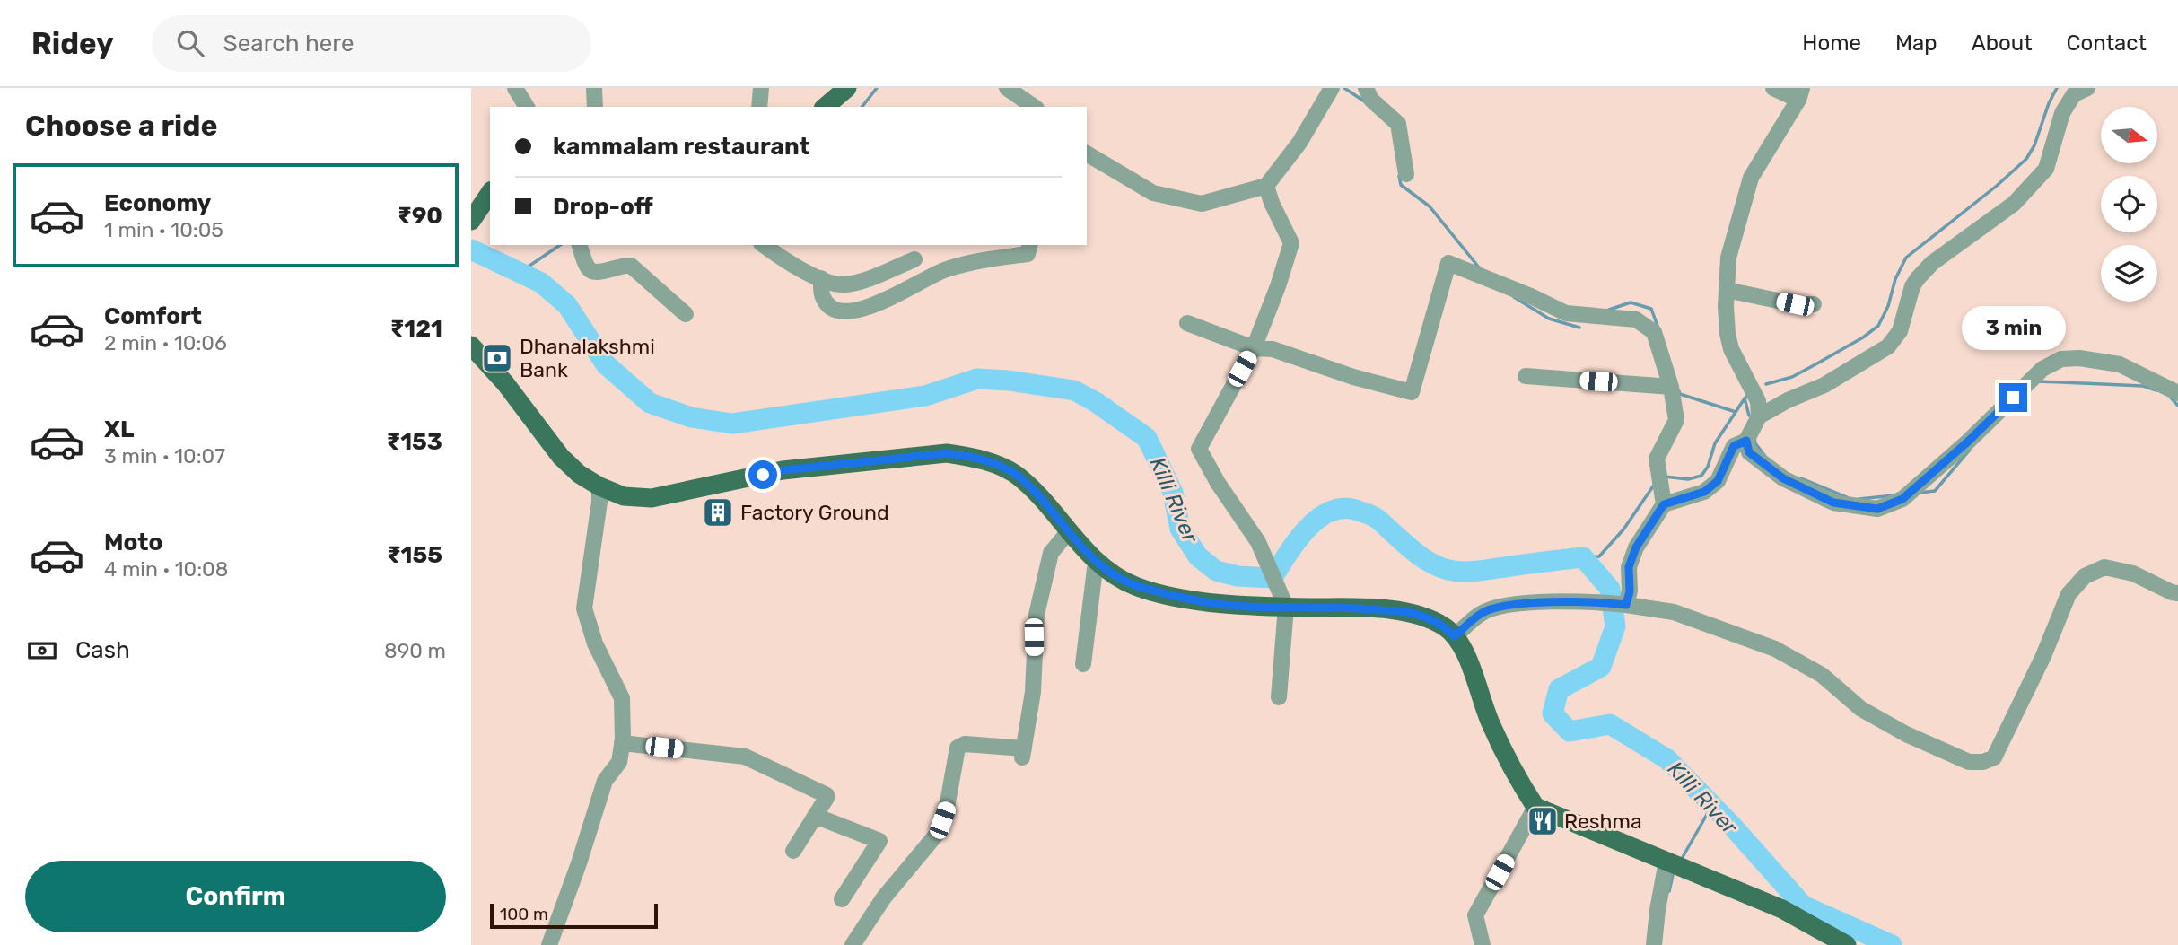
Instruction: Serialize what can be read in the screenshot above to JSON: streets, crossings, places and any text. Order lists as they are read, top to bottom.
{
  "water": ["Killi River"],
  "places": {
    "bank": ["Dhanalakshmi Bank"],
    "building": ["Factory Ground"],
    "restaurant": ["Reshma"]
  },
  "scale_bar": "100 m",
  "north": "right",
  "page": {
    "header": "Ridey",
    "search": "Search here",
    "nav": [
      "Home",
      "Map",
      "About",
      "Contact"
    ],
    "heading": "Choose a ride",
    "banner": ["kammalam restaurant", "Drop-off"],
    "list": [
      {
        "name": "Economy",
        "note": "1 min · 10:05",
        "value": "₹90"
      },
      {
        "name": "Comfort",
        "note": "2 min · 10:06",
        "value": "₹121"
      },
      {
        "name": "XL",
        "note": "3 min · 10:07",
        "value": "₹153"
      },
      {
        "name": "Moto",
        "note": "4 min · 10:08",
        "value": "₹155"
      }
    ],
    "bubble": "3 min",
    "pay": ["Cash", "890 m"],
    "buttons": "Confirm",
    "scale": "100 m"
  }
}
